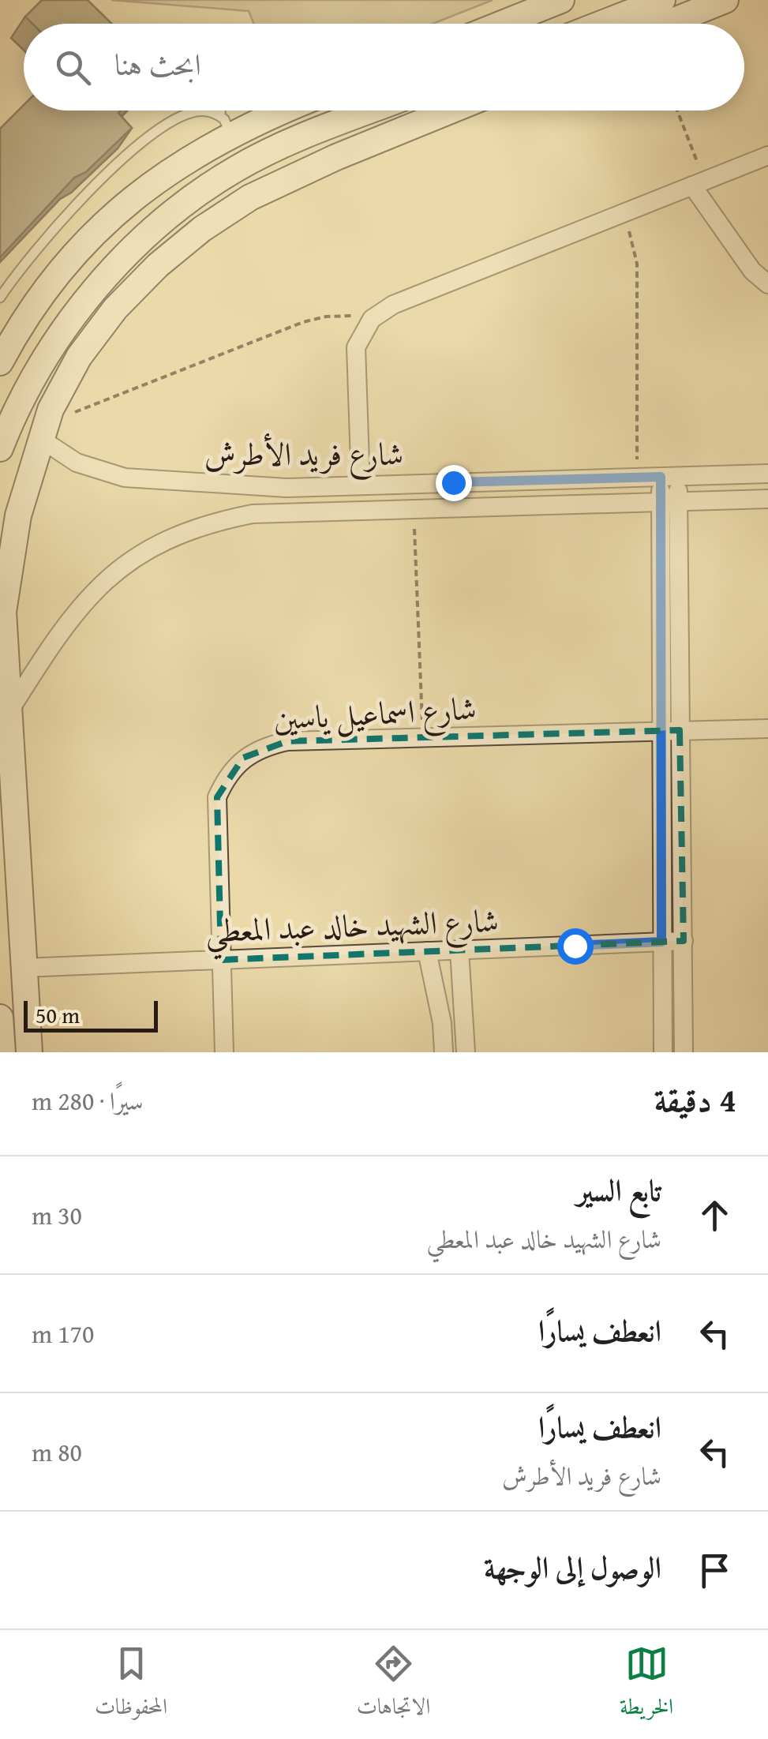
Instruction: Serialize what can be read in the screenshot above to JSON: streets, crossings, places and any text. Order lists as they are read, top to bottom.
{
  "streets": {
    "street": ["شارع فريد الأطرش", "شارع اسماعيل ياسين", "شارع الشهيد خالد عبد المعطي"]
  },
  "crossings": [
    ["شارع اسماعيل ياسين", "شارع الشهيد خالد عبد المعطي"]
  ],
  "scale_bar": "50 m",
  "page": {
    "search": "ابحث هنا",
    "scale": "50 m",
    "heading": ["4 دقيقة", "سيرًا · 280 m"],
    "list": [
      ["تابع السير", "شارع الشهيد خالد عبد المعطي", "30 m"],
      ["انعطف يسارًا", "170 m"],
      ["انعطف يسارًا", "شارع فريد الأطرش", "80 m"],
      "الوصول إلى الوجهة"
    ],
    "nav": ["الخريطة", "الاتجاهات", "المحفوظات"]
  }
}
